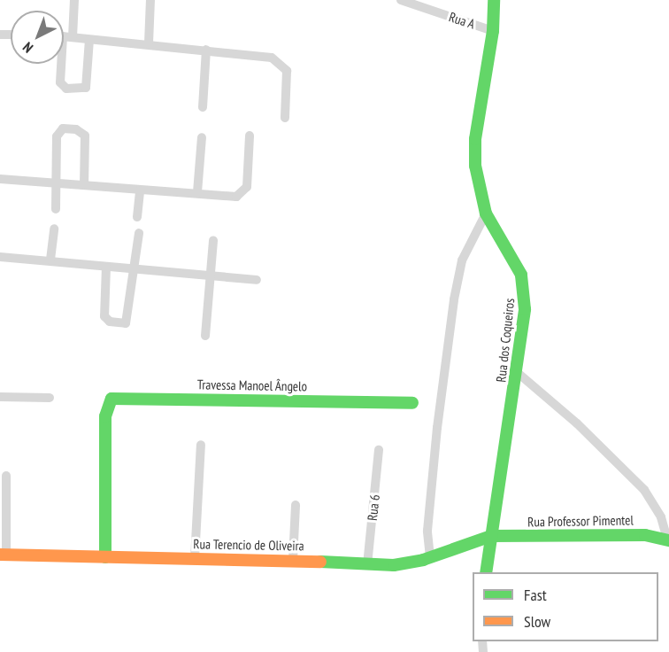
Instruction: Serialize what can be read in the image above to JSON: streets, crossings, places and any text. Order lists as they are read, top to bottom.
{
  "streets": {
    "street": [
      "Rua A",
      "Rua dos Coqueiros",
      "Travessa Manoel Ângelo",
      "Rua 6",
      "Rua Professor Pimentel",
      "Rua Terencio de Oliveira"
    ]
  },
  "crossings": [
    ["Rua A", "Rua dos Coqueiros"],
    ["Rua dos Coqueiros", "Rua Professor Pimentel"],
    ["Rua dos Coqueiros", "Rua Terencio de Oliveira"],
    ["Travessa Manoel Ângelo", "Rua Terencio de Oliveira"],
    ["Rua 6", "Rua Terencio de Oliveira"],
    ["Rua Professor Pimentel", "Rua Terencio de Oliveira"]
  ],
  "legend": ["Fast", "Slow"],
  "north": "bottom left"
}
